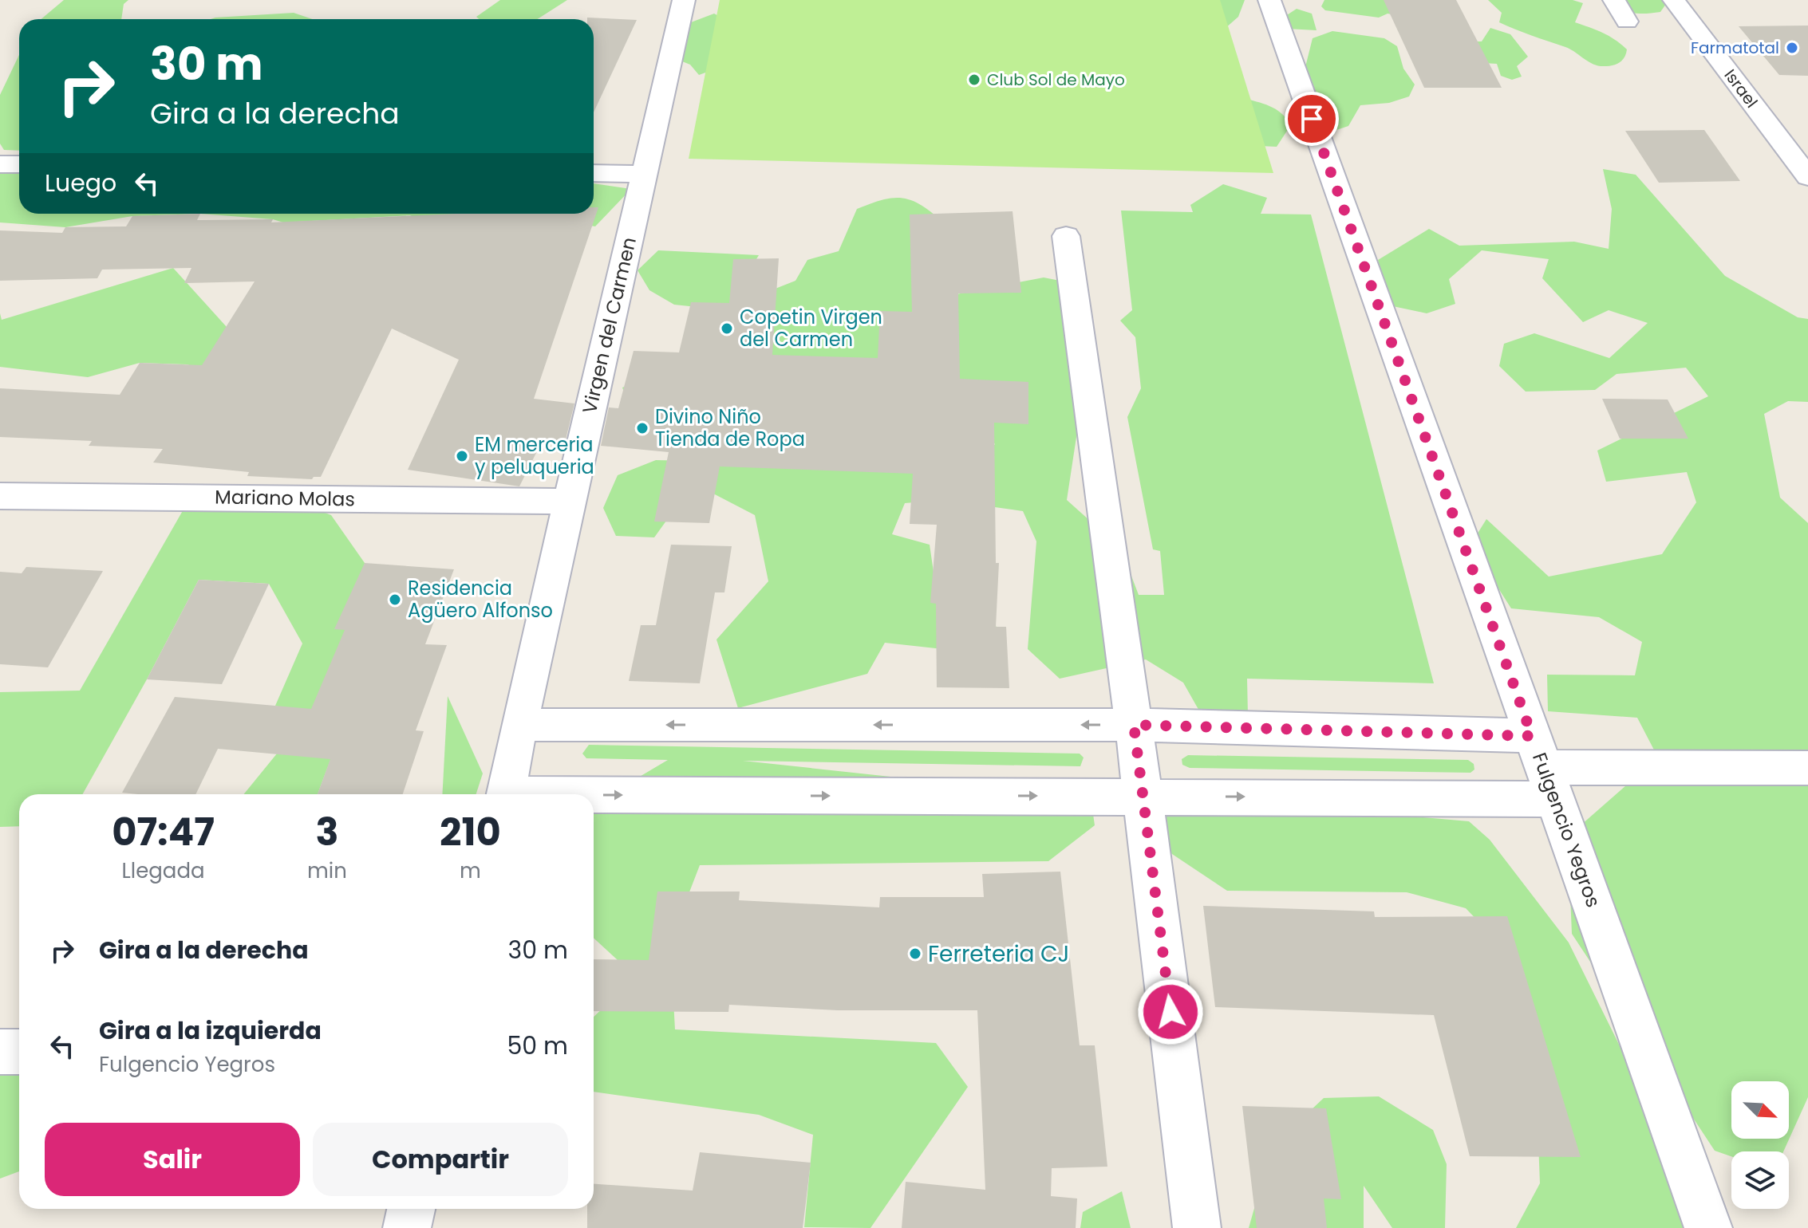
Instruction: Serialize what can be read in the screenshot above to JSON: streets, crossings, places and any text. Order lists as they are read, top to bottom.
{
  "streets": {
    "street": [
      "Israel",
      "Virgen del Carmen",
      "Mariano Molas",
      "Fulgencio Yegros"
    ]
  },
  "crossings": [
    ["Virgen del Carmen", "Mariano Molas"]
  ],
  "places": [
    "Farmatotal",
    "Club Sol de Mayo",
    "Copetin Virgen del Carmen",
    "Divino Niño Tienda de Ropa",
    "EM merceria y peluqueria",
    "Residencia Agüero Alfonso",
    "Ferreteria CJ"
  ],
  "north": "bottom right",
  "page": {
    "turn": ["30 m", "Gira a la derecha"],
    "then": "Luego",
    "eta": [
      "07:47",
      "Llegada",
      "3",
      "min",
      "210",
      "m"
    ],
    "list": [
      {
        "name": "Gira a la derecha",
        "value": "30 m"
      },
      {
        "name": "Gira a la izquierda",
        "note": "Fulgencio Yegros",
        "value": "50 m"
      }
    ],
    "buttons": ["Salir", "Compartir"]
  }
}
